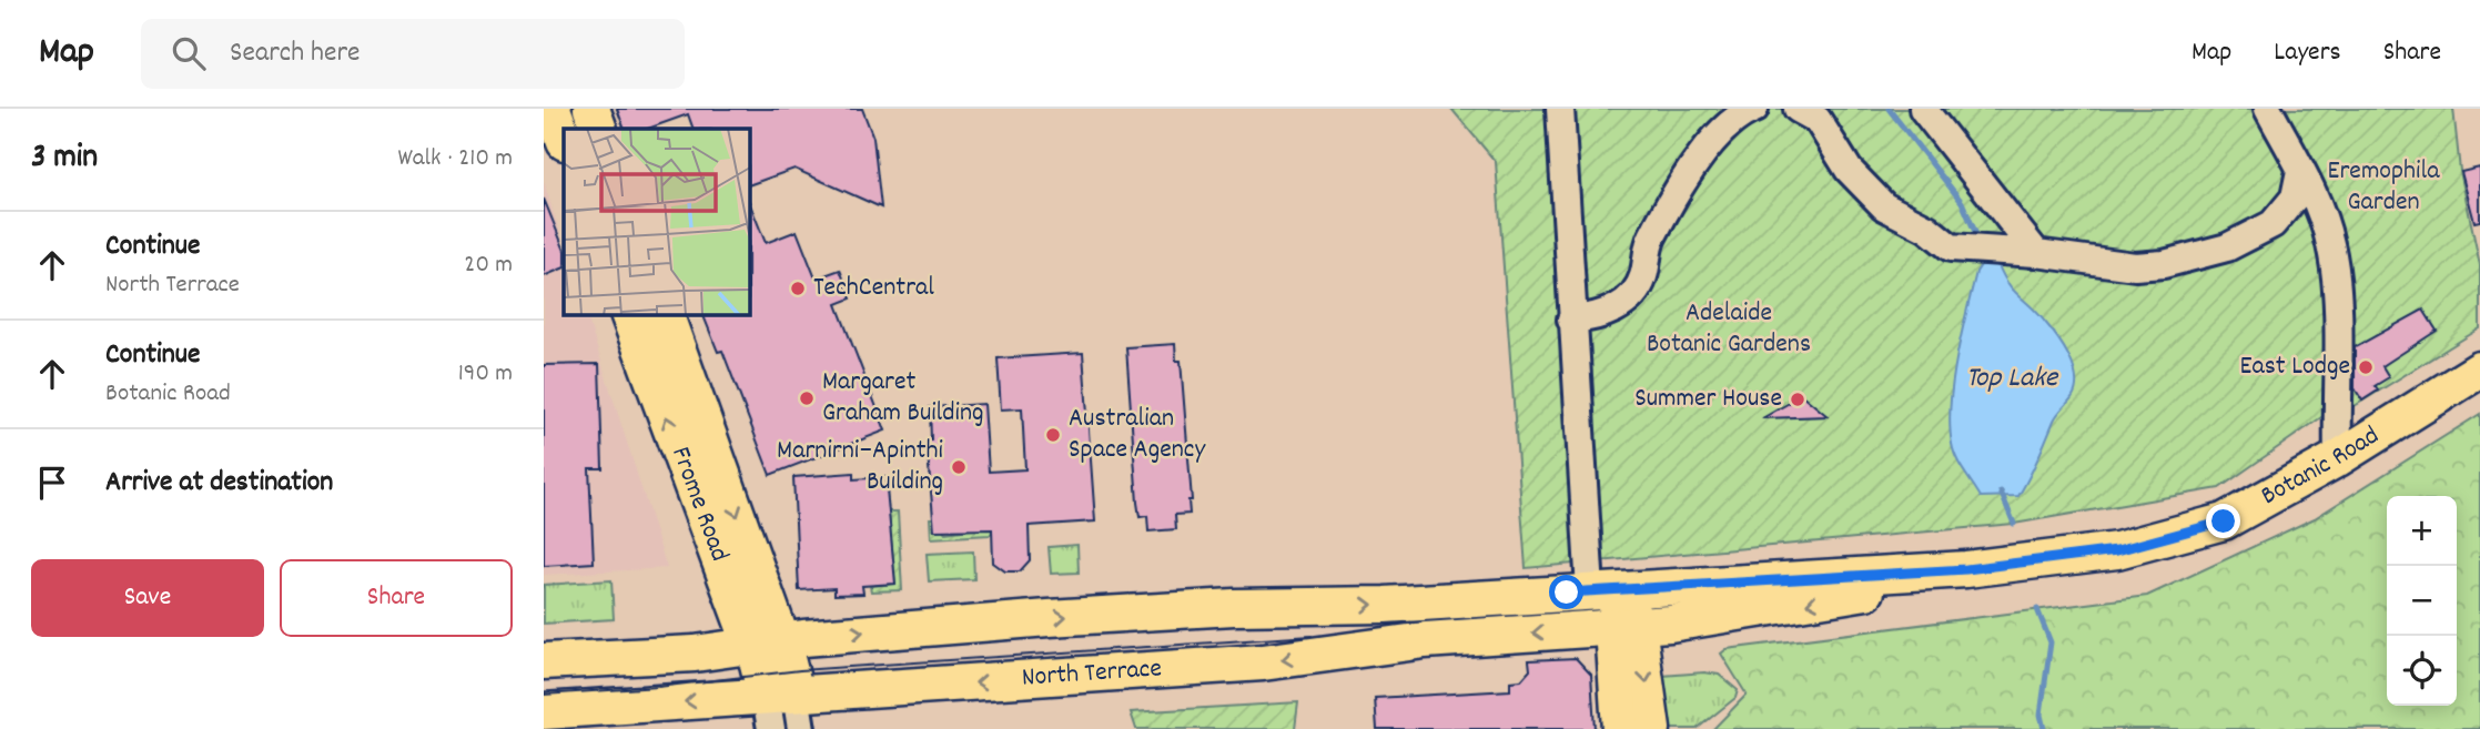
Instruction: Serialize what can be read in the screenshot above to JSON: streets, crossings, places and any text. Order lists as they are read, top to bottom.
{
  "streets": {
    "main road": ["Botanic Road", "Frome Road", "North Terrace"]
  },
  "crossings": [
    ["Botanic Road", "North Terrace"],
    ["Frome Road", "North Terrace"]
  ],
  "water": ["Top Lake"],
  "parks": ["Eremophila Garden", "Adelaide Botanic Gardens"],
  "places": [
    "TechCentral",
    "East Lodge",
    "Margaret Graham Building",
    "Summer House",
    "Australian Space Agency",
    "Marnirni–Apinthi Building"
  ],
  "page": {
    "header": "Map",
    "search": "Search here",
    "nav": ["Map", "Layers", "Share"],
    "heading": ["3 min", "Walk · 210 m"],
    "list": [
      ["Continue", "North Terrace", "20 m"],
      ["Continue", "Botanic Road", "190 m"],
      "Arrive at destination"
    ],
    "map_buttons": ["+", "−"],
    "buttons": ["Save", "Share"]
  }
}
